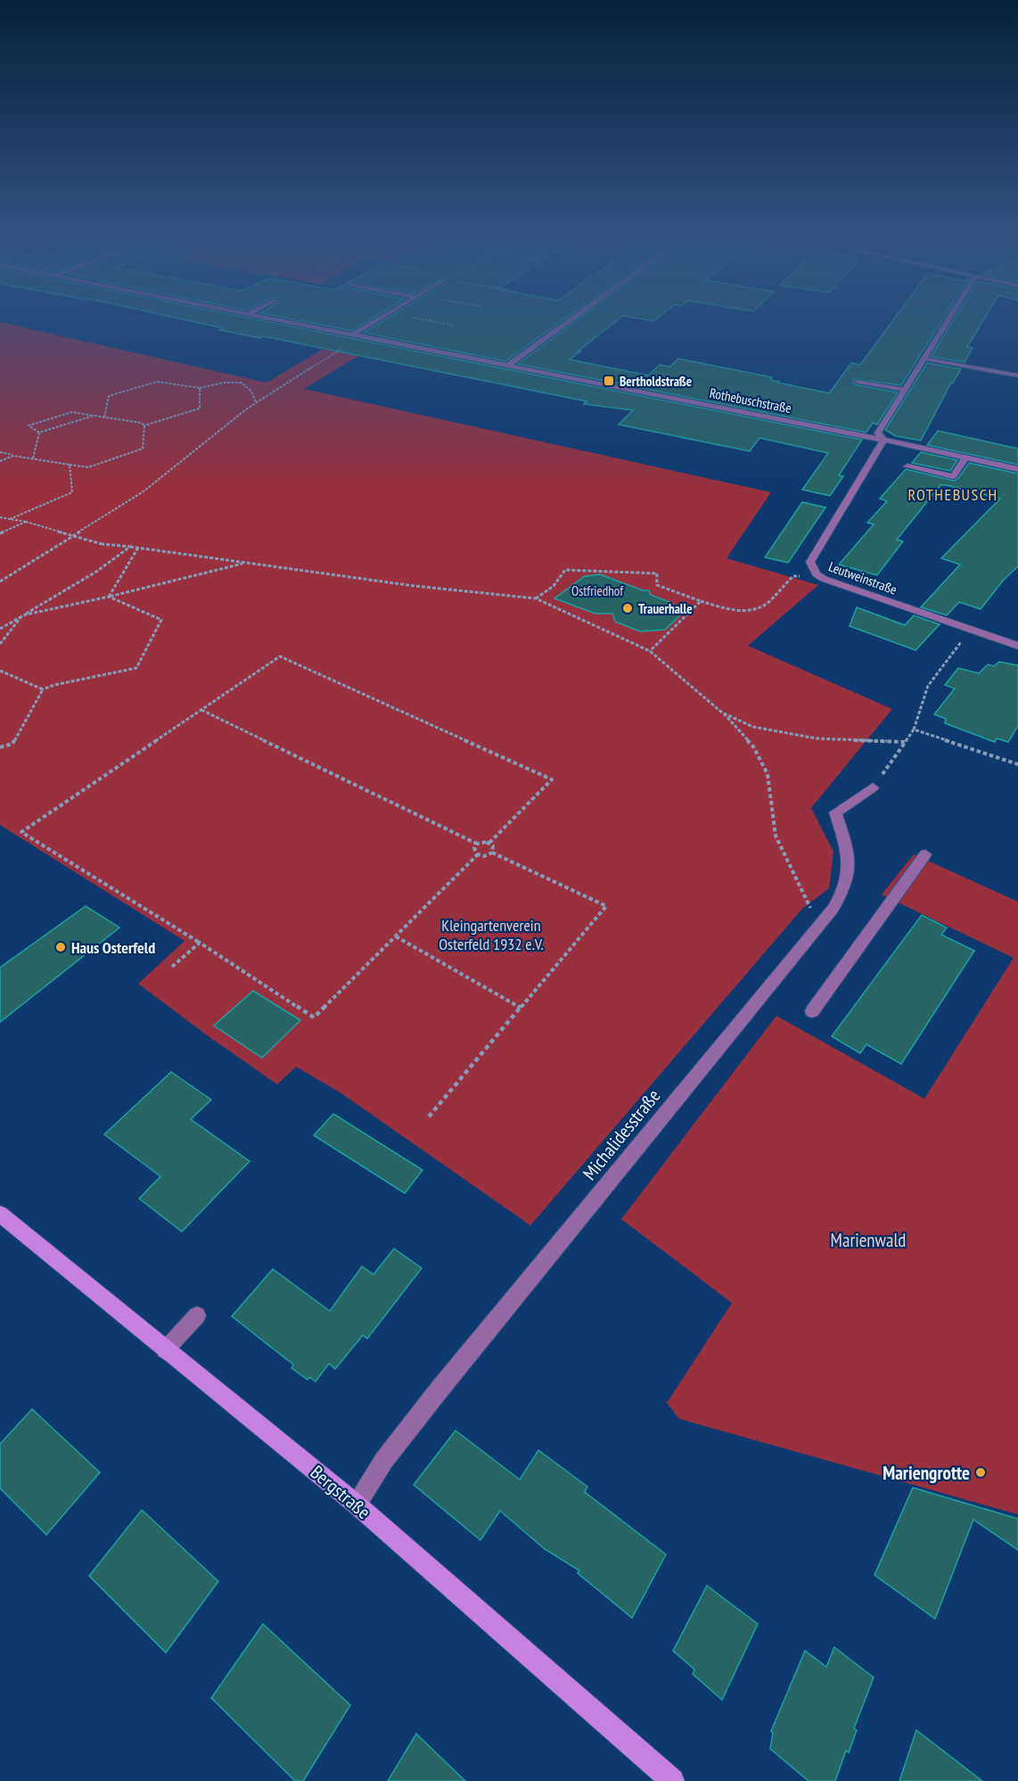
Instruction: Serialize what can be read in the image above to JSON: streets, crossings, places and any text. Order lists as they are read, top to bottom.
{
  "streets": {
    "street": [
      "Rothebuschstraße",
      "Leutweinstraße",
      "Michalidesstraße",
      "Bergstraße"
    ]
  },
  "crossings": [
    ["Rothebuschstraße", "Leutweinstraße"],
    ["Michalidesstraße", "Bergstraße"]
  ],
  "districts": ["ROTHEBUSCH"],
  "parks": ["Ostfriedhof", "Kleingartenverein Osterfeld 1932 e.V.", "Marienwald"],
  "places": {
    "transit": ["Bertholdstraße"],
    "other": ["Trauerhalle", "Haus Osterfeld", "Mariengrotte"]
  }
}
